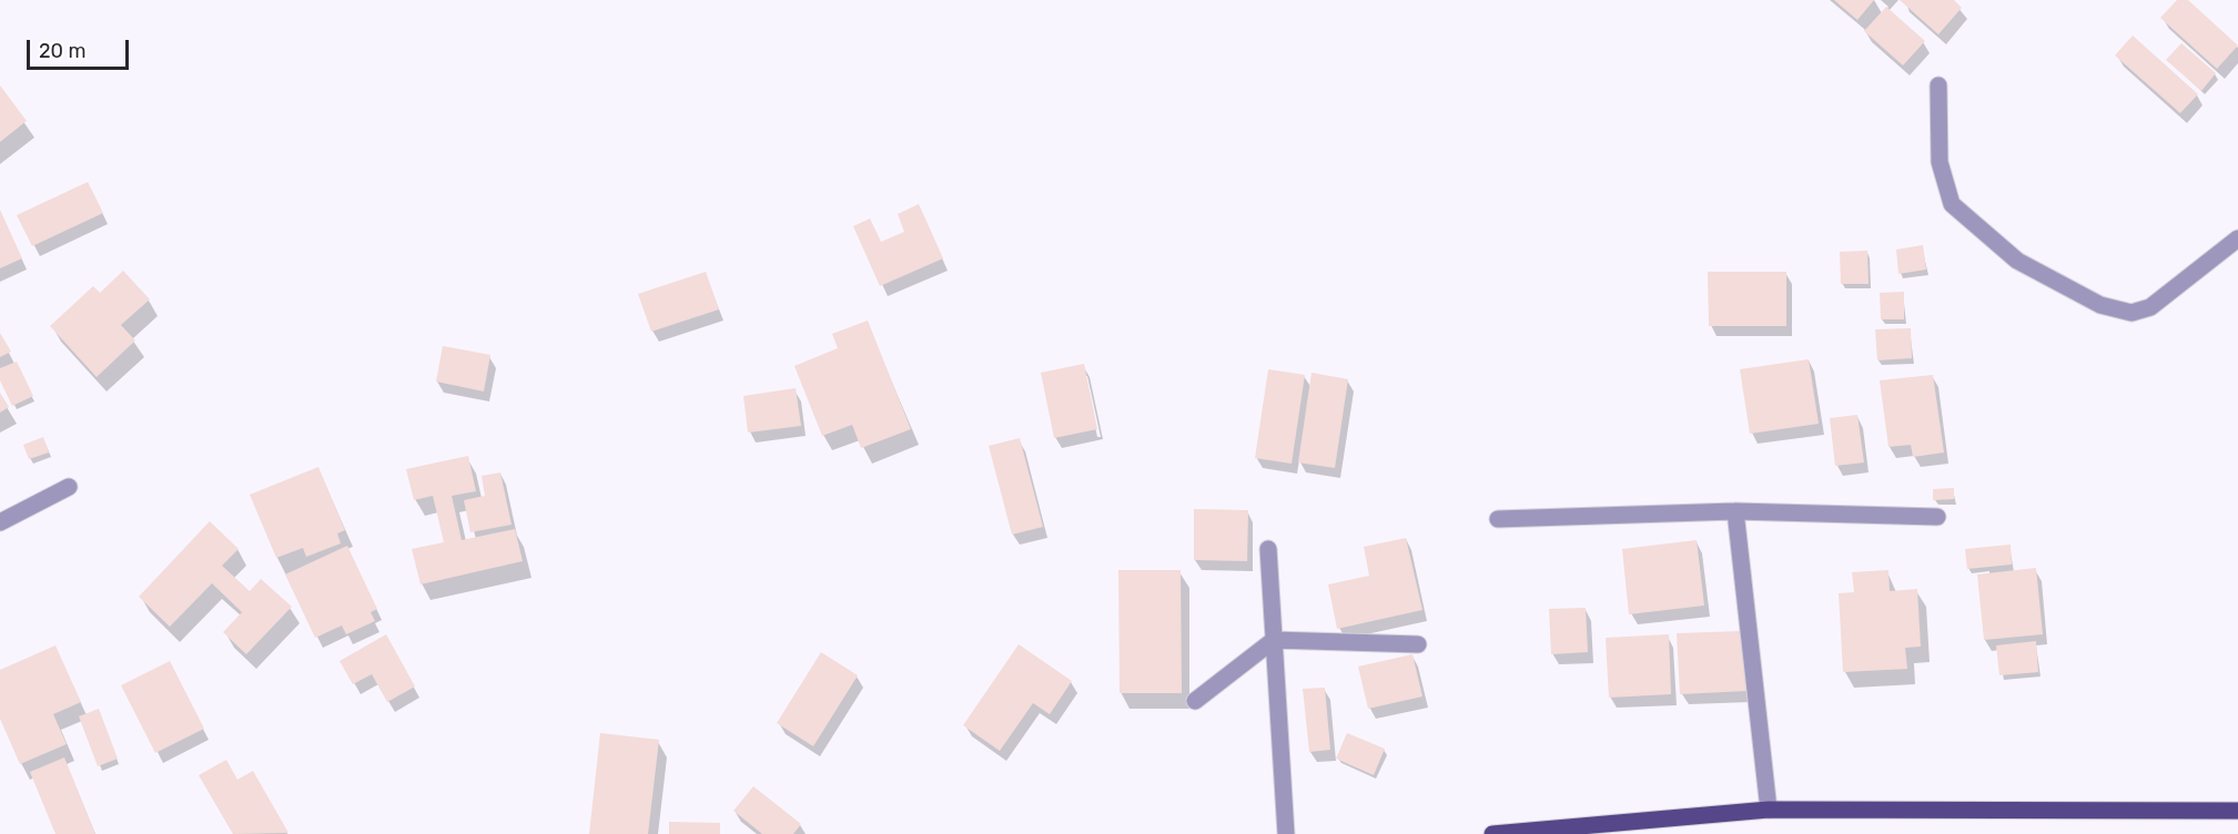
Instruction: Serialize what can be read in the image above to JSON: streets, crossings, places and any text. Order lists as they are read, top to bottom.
{
  "scale_bar": "20 m"
}
